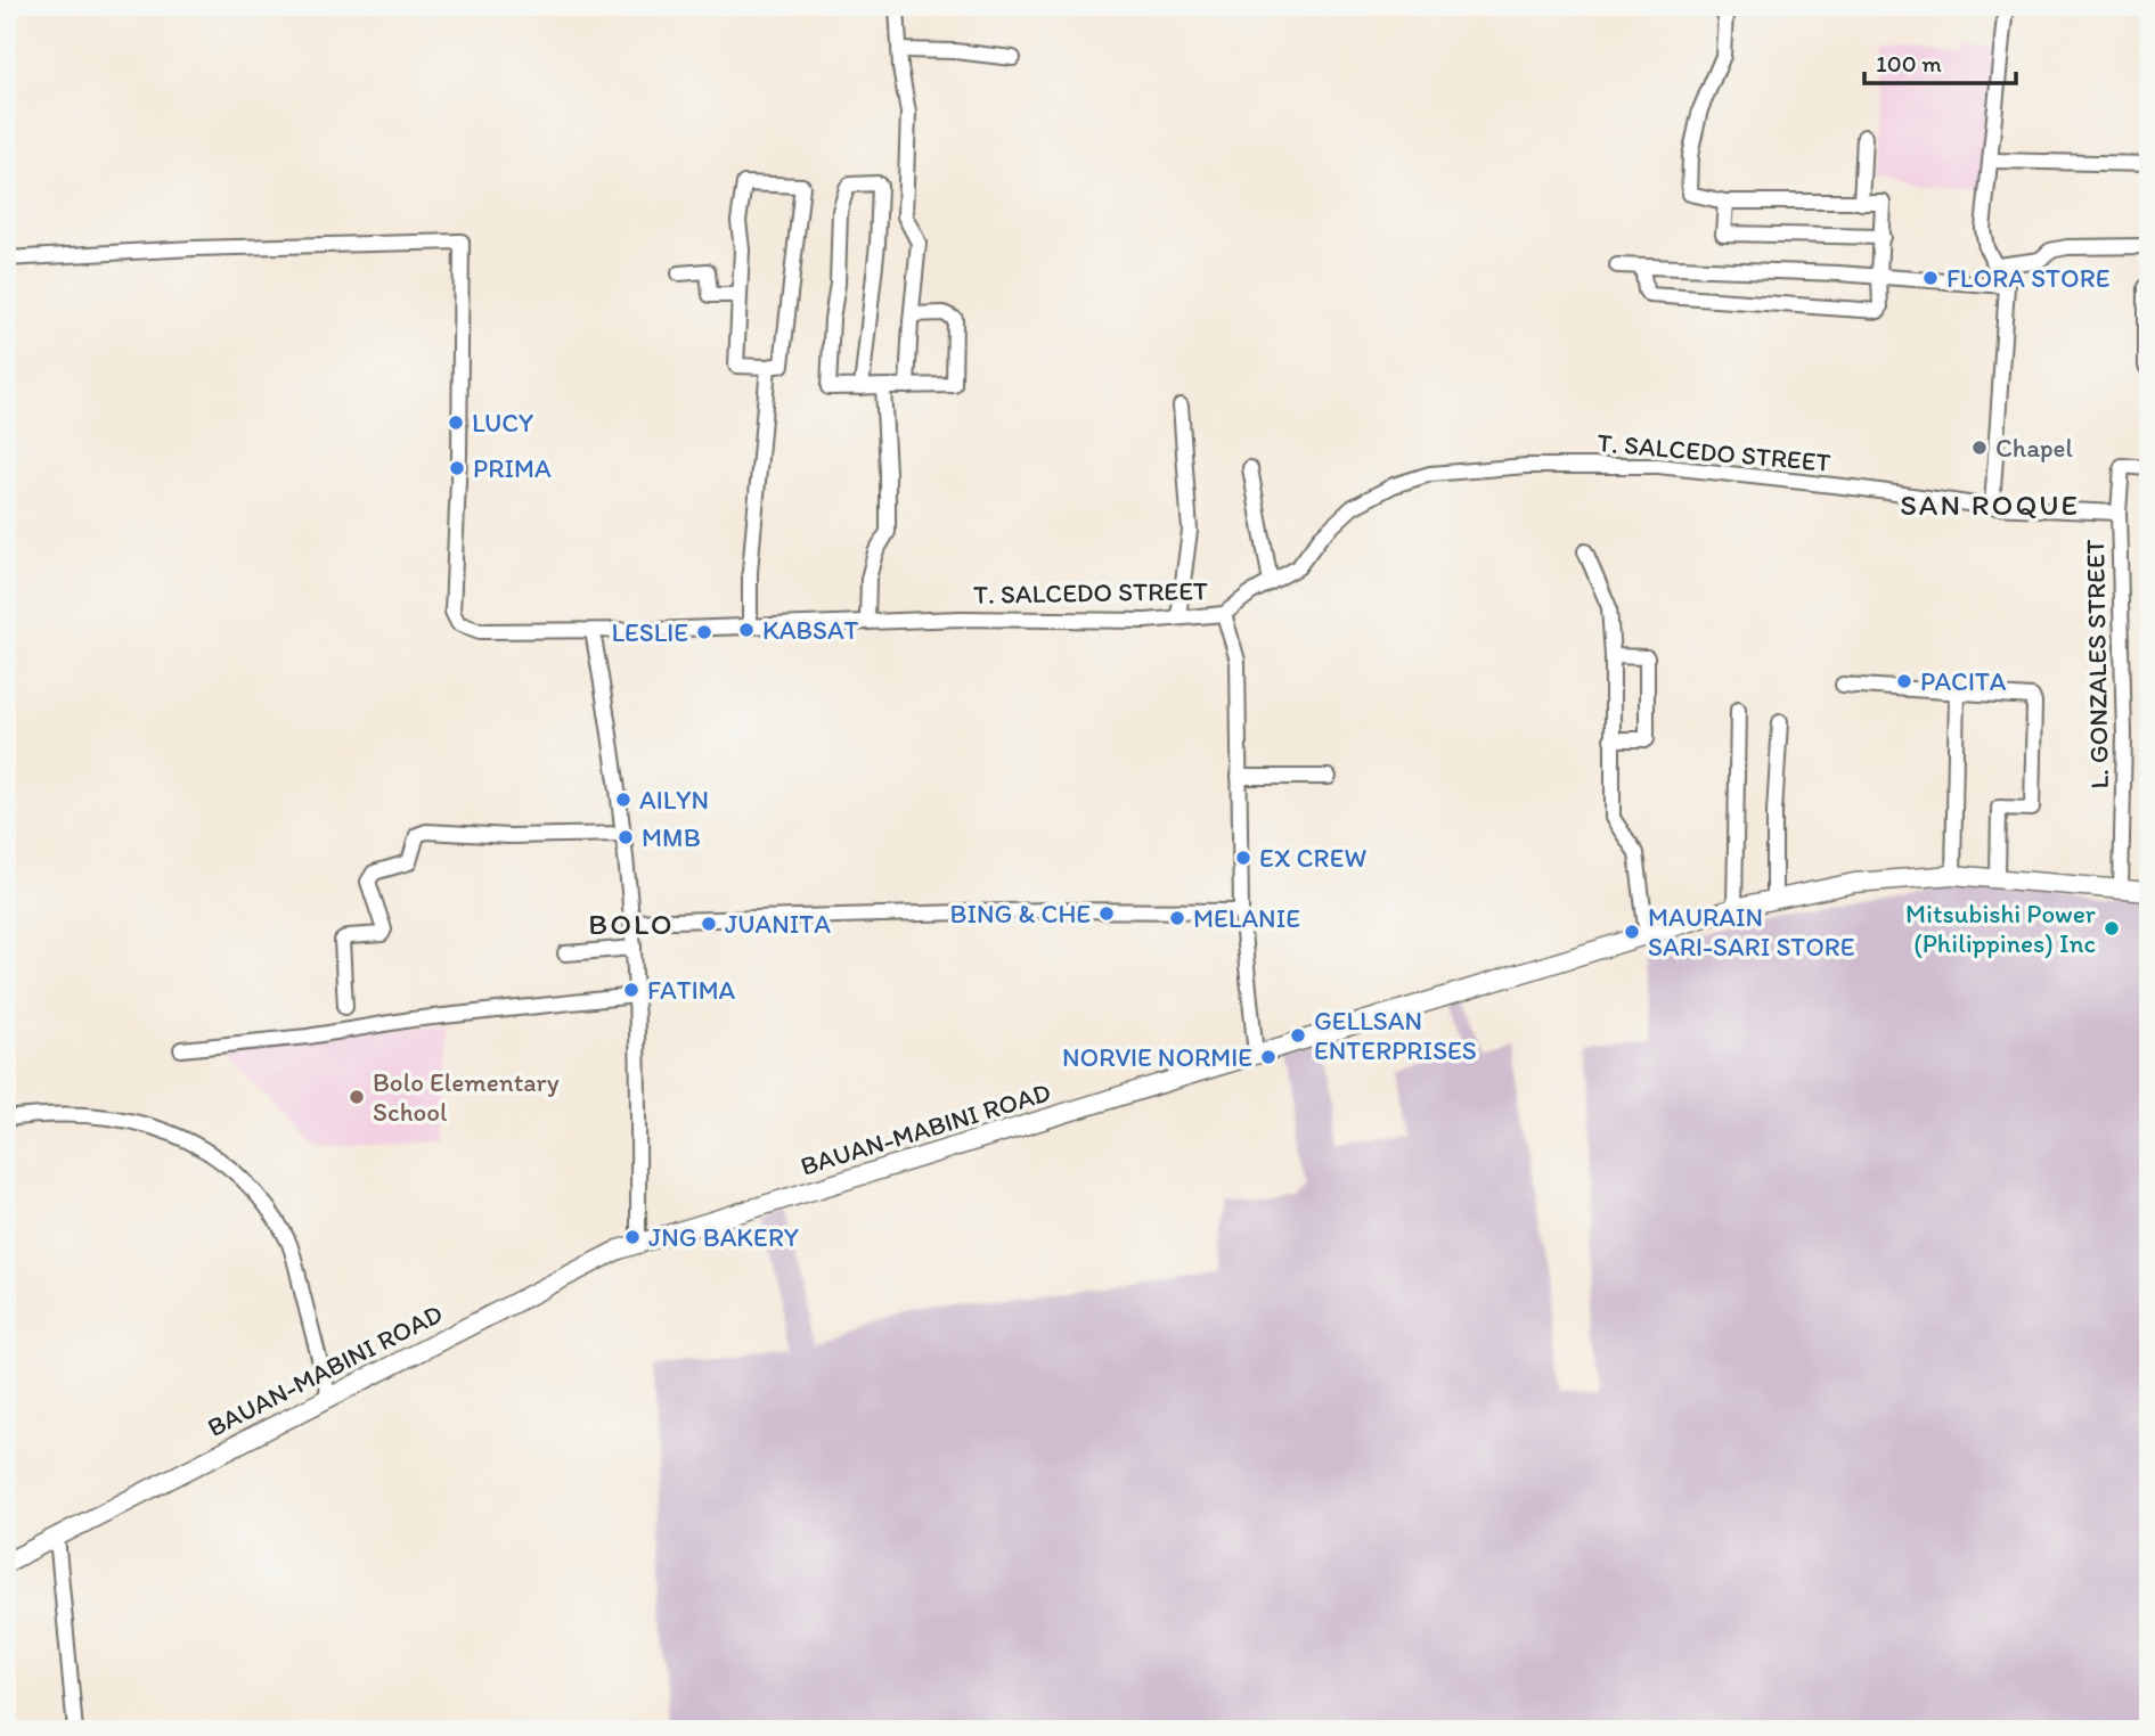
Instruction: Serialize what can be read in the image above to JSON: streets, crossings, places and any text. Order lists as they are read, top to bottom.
{
  "streets": {
    "main road": ["BAUAN-MABINI ROAD"],
    "street": ["T. SALCEDO STREET", "L. GONZALES STREET"]
  },
  "crossings": [
    ["T. SALCEDO STREET", "L. GONZALES STREET"],
    ["L. GONZALES STREET", "BAUAN-MABINI ROAD"]
  ],
  "districts": ["SAN ROQUE", "BOLO"],
  "places": [
    "FLORA STORE",
    "LUCY",
    "Chapel",
    "PRIMA",
    "KABSAT",
    "LESLIE",
    "PACITA",
    "AILYN",
    "MMB",
    "EX CREW",
    "BING & CHE",
    "MELANIE",
    "JUANITA",
    "Mitsubishi Power (Philippines) Inc",
    "MAURAIN SARI-SARI STORE",
    "FATIMA",
    "GELLSAN ENTERPRISES",
    "NORVIE NORMIE",
    "Bolo Elementary School",
    "JNG BAKERY"
  ],
  "scale_bar": "100 m"
}
